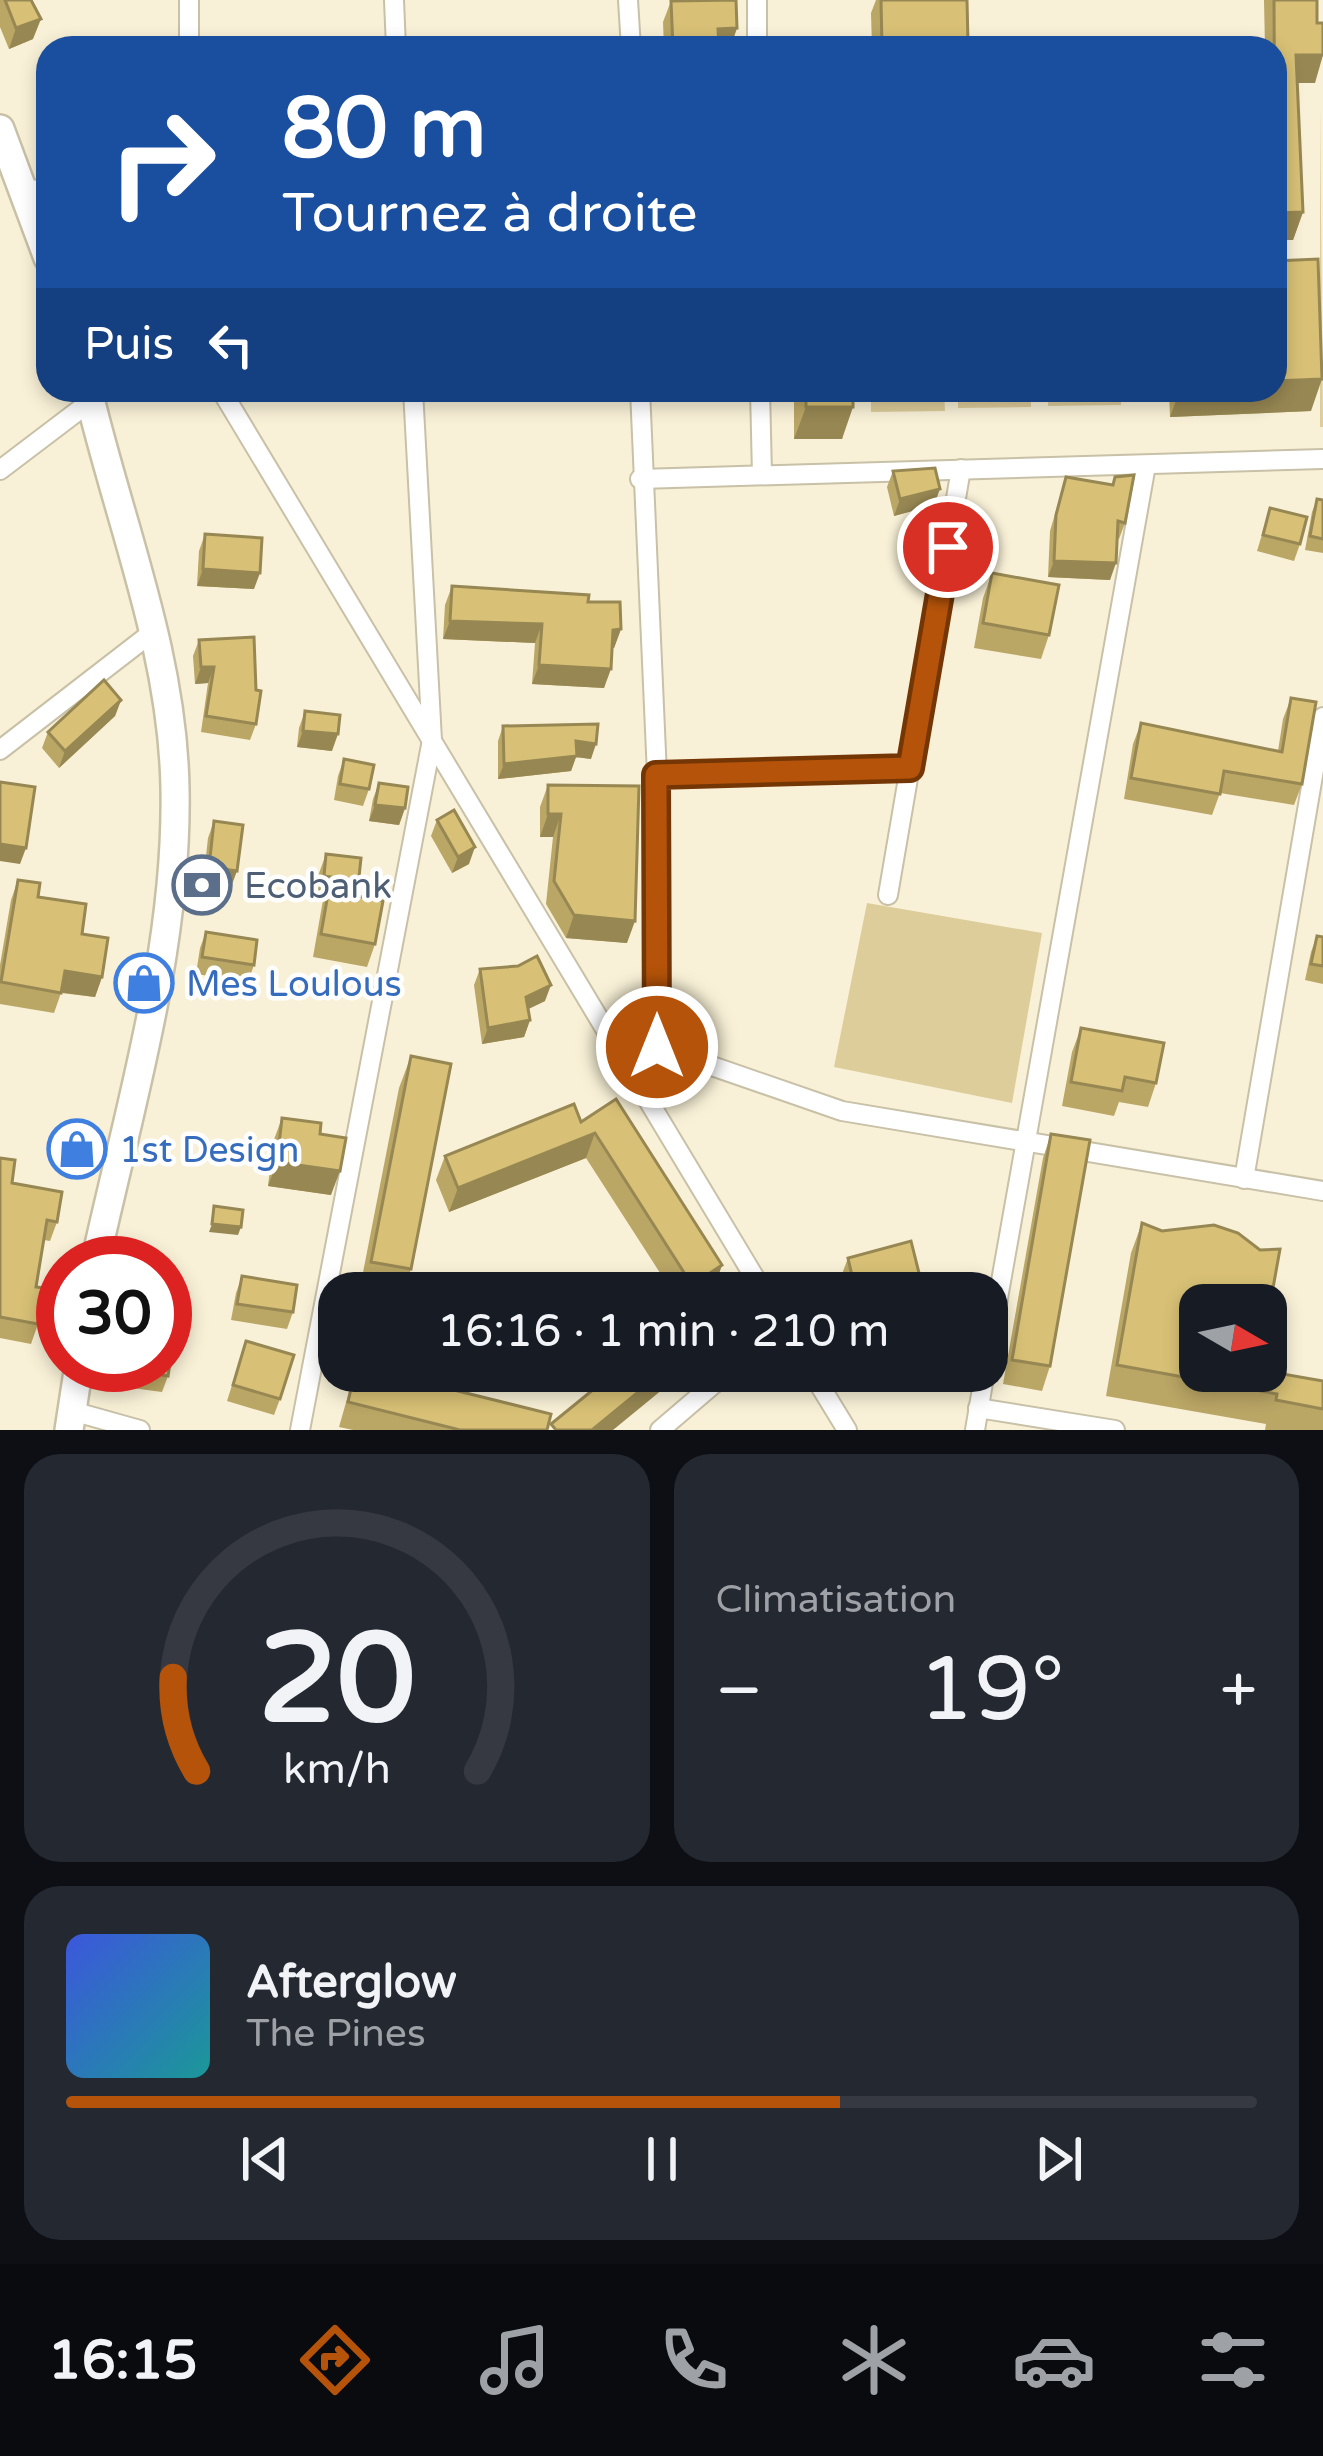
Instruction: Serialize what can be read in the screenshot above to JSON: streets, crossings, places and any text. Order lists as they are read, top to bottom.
{
  "places": {
    "bank": ["Ecobank"],
    "shop": ["Mes Loulous", "1st Design"]
  },
  "north": "right",
  "page": {
    "turn": ["80 m", "Tournez à droite"],
    "then": "Puis",
    "limit": "30",
    "trip": "16:16 · 1 min · 210 m",
    "tile": "Climatisation",
    "heat": ["−", "19°", "+"],
    "song": ["Afterglow", "The Pines"],
    "tabs": "16:15",
    "gauge": ["20", "km/h"]
  }
}
